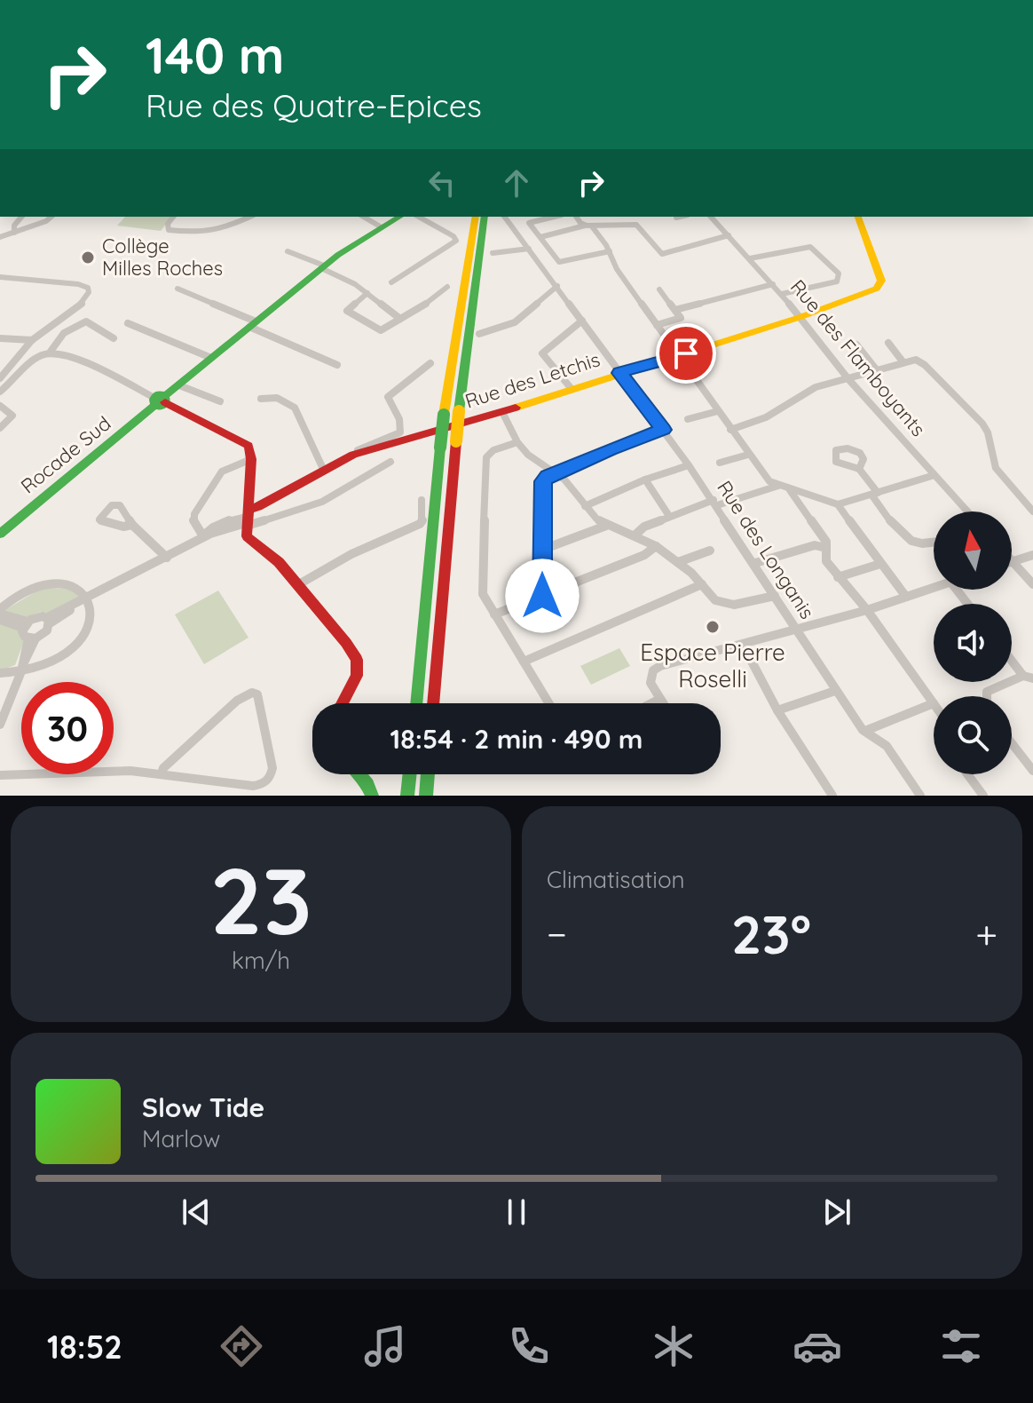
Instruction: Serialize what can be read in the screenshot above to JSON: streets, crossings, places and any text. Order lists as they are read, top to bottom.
{
  "streets": {
    "main road": ["Rue des Letchis", "Rocade Sud"],
    "street": ["Rue des Flamboyants", "Rue des Longanis"]
  },
  "crossings": [
    ["Rue des Flamboyants", "Rue des Letchis"],
    ["Rue des Letchis", "Rue des Longanis"]
  ],
  "places": ["Collège Milles Roches", "Espace Pierre Roselli"],
  "north": "top",
  "page": {
    "turn": ["140 m", "Rue des Quatre-Epices"],
    "limit": "30",
    "trip": "18:54 · 2 min · 490 m",
    "tile": [
      ["23", "km/h"],
      "Climatisation"
    ],
    "heat": ["−", "23°", "+"],
    "song": ["Slow Tide", "Marlow"],
    "tabs": "18:52"
  }
}
